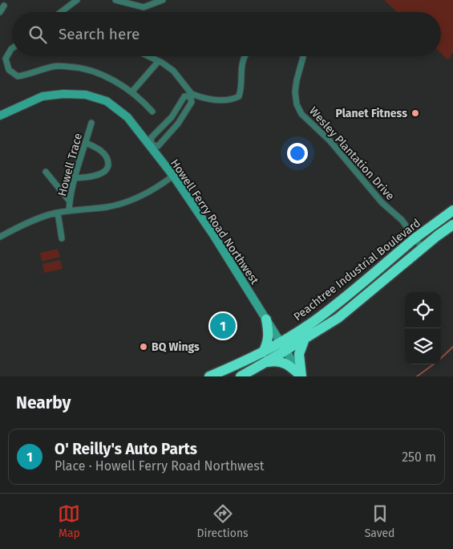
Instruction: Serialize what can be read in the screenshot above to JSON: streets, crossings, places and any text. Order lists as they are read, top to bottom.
{
  "streets": {
    "highway": ["Peachtree Industrial Boulevard"],
    "street": ["Wesley Plantation Drive", "Howell Trace", "Howell Ferry Road Northwest"]
  },
  "crossings": [
    ["Wesley Plantation Drive", "Peachtree Industrial Boulevard"],
    ["Howell Ferry Road Northwest", "Peachtree Industrial Boulevard"]
  ],
  "places": ["Planet Fitness", "BQ Wings"],
  "page": {
    "search": "Search here",
    "pins": "1",
    "heading": "Nearby",
    "list": [
      {
        "mark": "1",
        "name": "O' Reilly's Auto Parts",
        "note": "Place · Howell Ferry Road Northwest",
        "value": "250 m"
      }
    ],
    "nav": ["Map", "Directions", "Saved"]
  }
}
